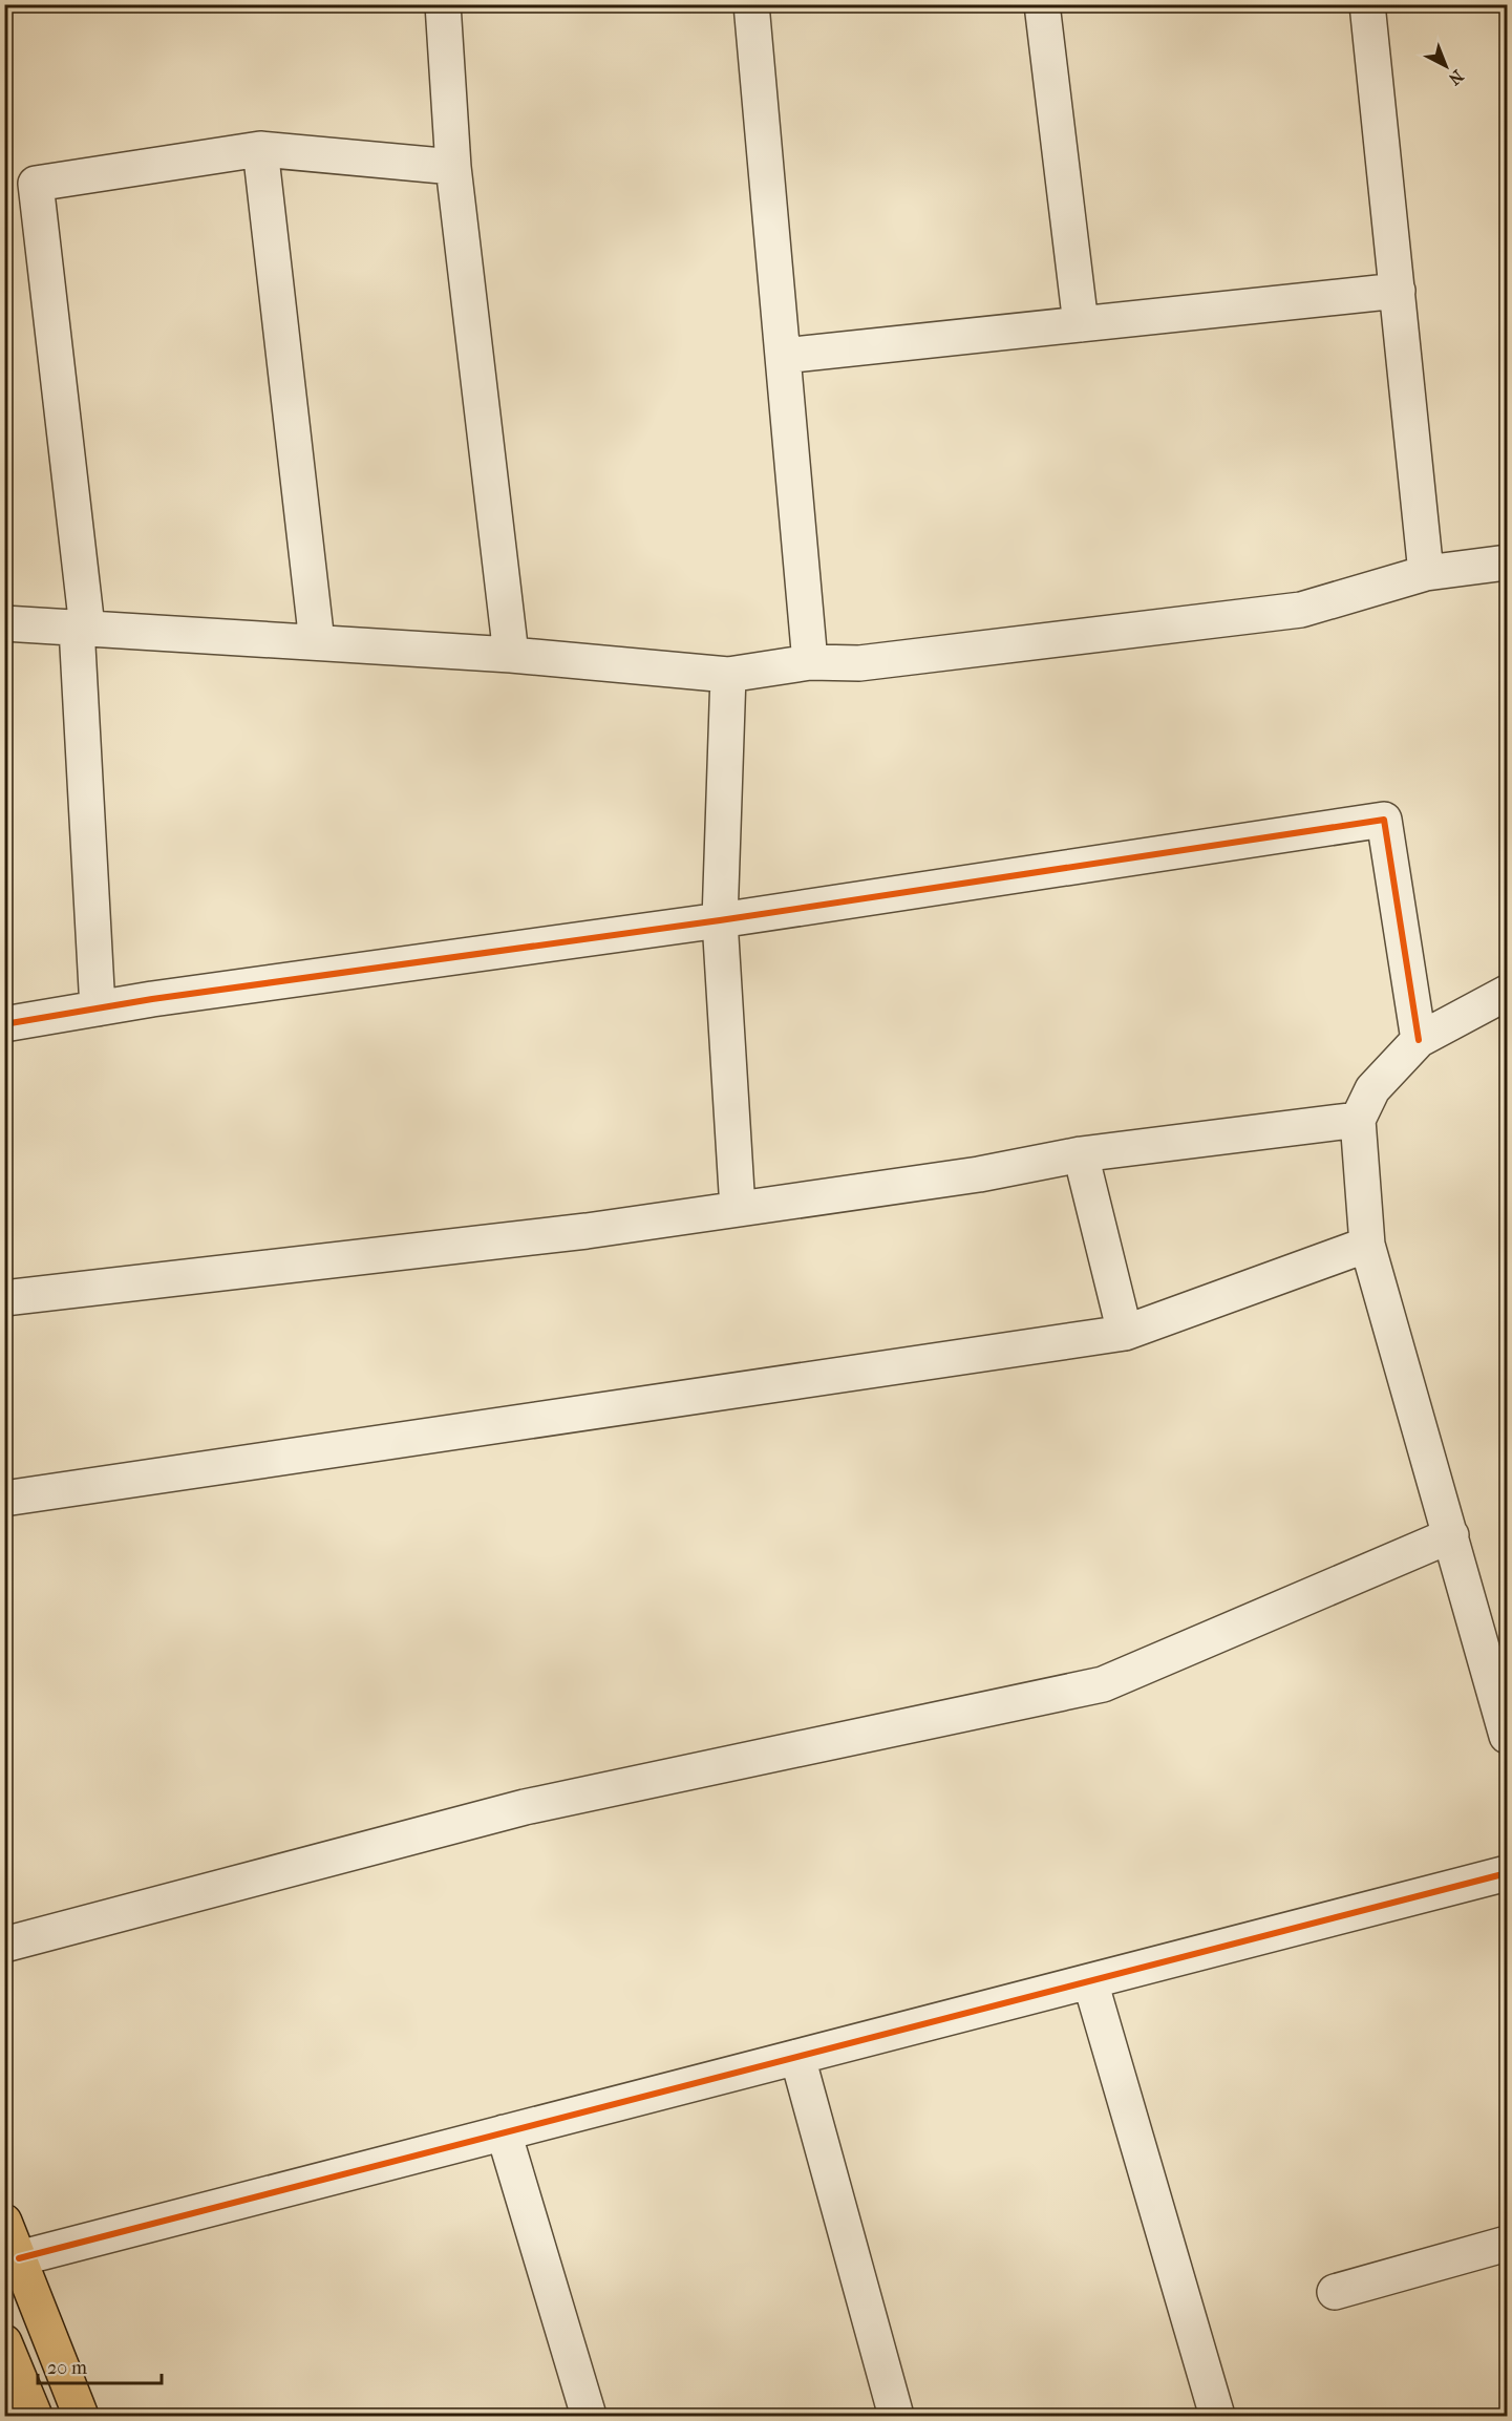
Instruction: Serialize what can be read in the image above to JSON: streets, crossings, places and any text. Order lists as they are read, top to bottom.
{
  "scale_bar": "20 m",
  "north": "bottom right"
}
